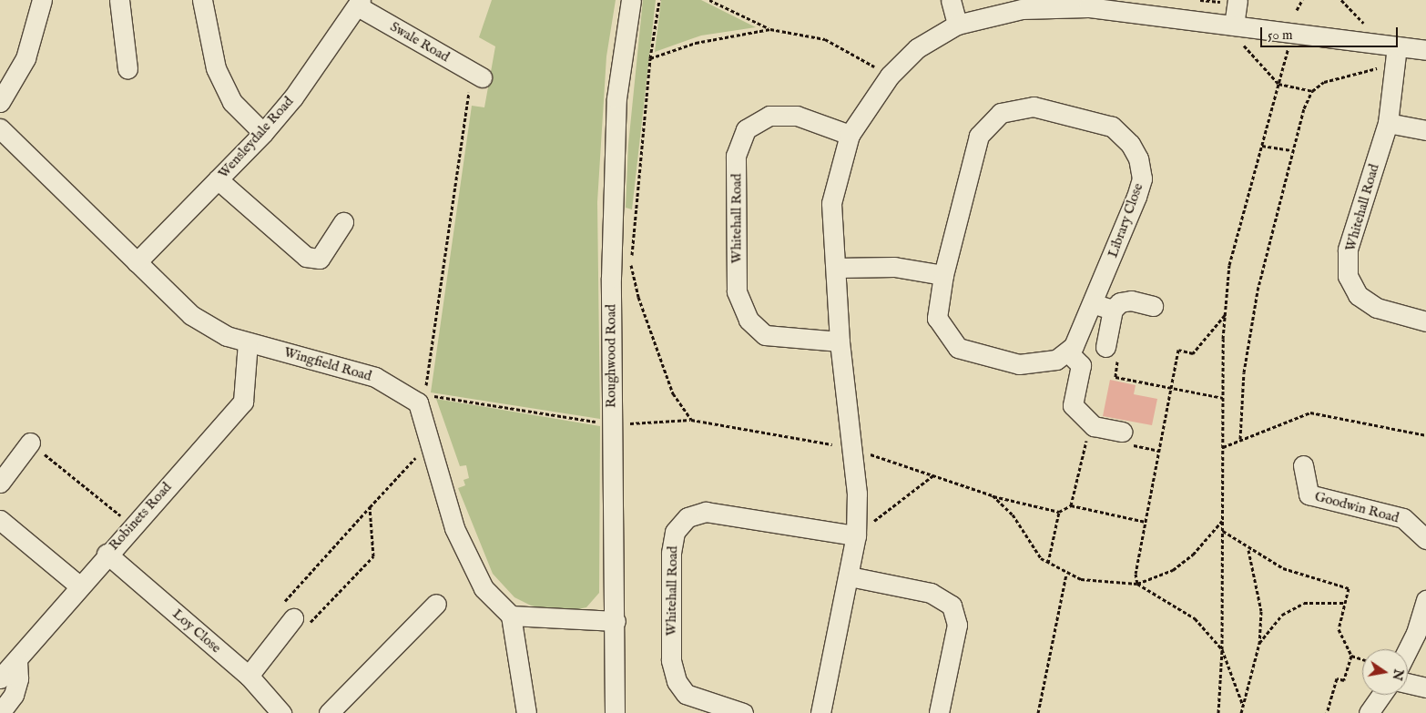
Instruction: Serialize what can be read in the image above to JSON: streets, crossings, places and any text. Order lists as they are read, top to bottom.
{
  "streets": {
    "street": [
      "Swale Road",
      "Wensleydale Road",
      "Whitehall Road",
      "Library Close",
      "Roughwood Road",
      "Wingfield Road",
      "Goodwin Road",
      "Robinets Road",
      "Loy Close"
    ]
  },
  "crossings": [
    ["Swale Road", "Wensleydale Road"],
    ["Wensleydale Road", "Wingfield Road"],
    ["Wingfield Road", "Robinets Road"],
    ["Robinets Road", "Loy Close"]
  ],
  "scale_bar": "50 m",
  "north": "right"
}
